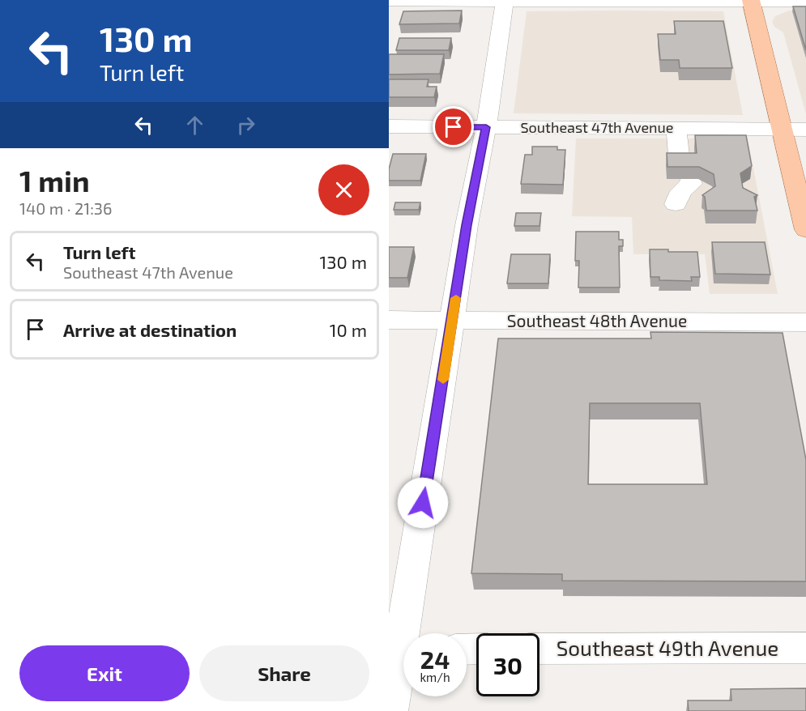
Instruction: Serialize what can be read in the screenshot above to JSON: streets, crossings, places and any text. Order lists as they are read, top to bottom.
{
  "streets": {
    "street": ["Southeast 47th Avenue", "Southeast 48th Avenue", "Southeast 49th Avenue"]
  },
  "page": {
    "turn": ["130 m", "Turn left"],
    "heading": ["1 min", "140 m · 21:36"],
    "list": [
      {
        "name": "Turn left",
        "note": "Southeast 47th Avenue",
        "value": "130 m"
      },
      {
        "name": "Arrive at destination",
        "value": "10 m"
      }
    ],
    "speed": "24 km/h",
    "limit": "30",
    "buttons": ["Exit", "Share"]
  }
}
